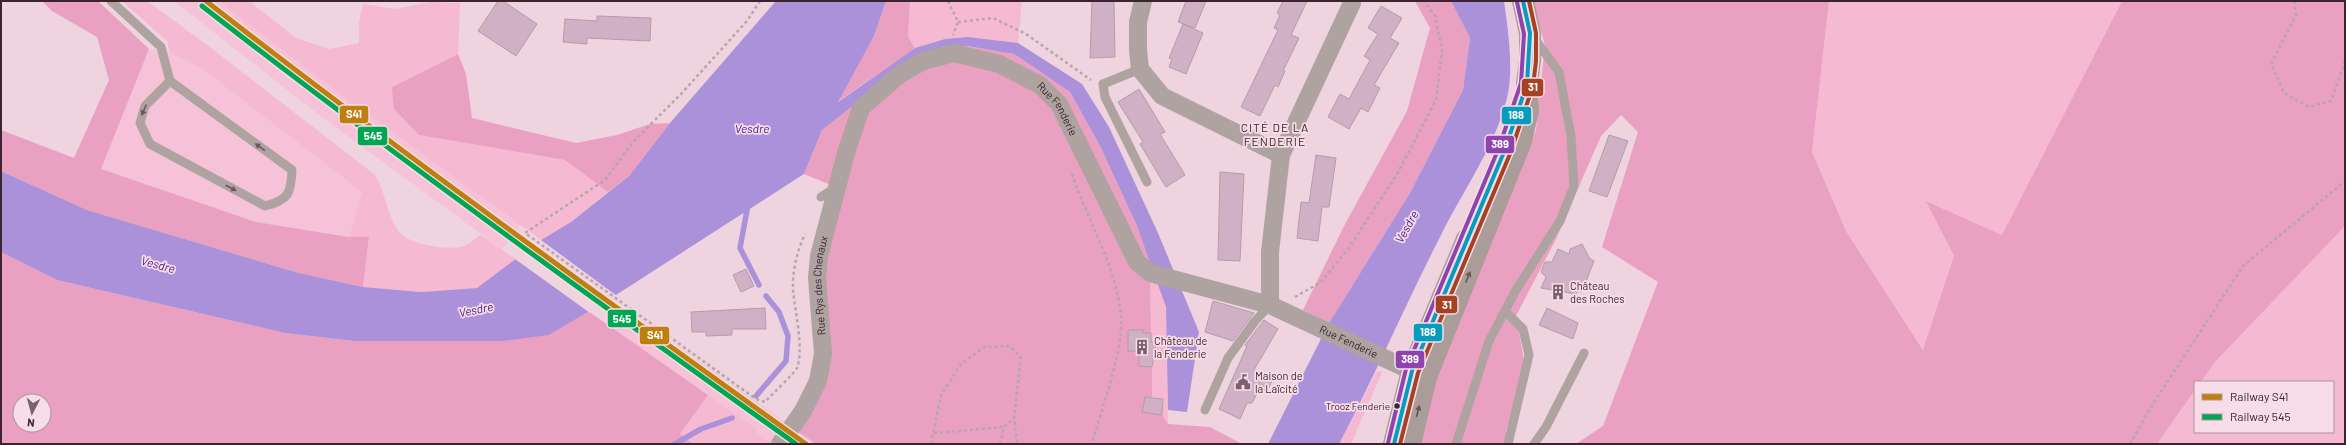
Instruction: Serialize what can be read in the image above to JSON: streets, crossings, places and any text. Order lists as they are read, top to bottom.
{
  "streets": {
    "street": ["Rue Fenderie", "Rue Rys des Chenaux"]
  },
  "crossings": [
    ["Rue Fenderie", "Rue Rys des Chenaux"]
  ],
  "districts": ["CITÉ DE LA FENDERIE"],
  "water": ["Vesdre"],
  "places": {
    "building": ["Château des Roches", "Château de la Fenderie"],
    "public building": ["Maison de la Laïcité"],
    "other": ["Trooz Fenderie"]
  },
  "lines": [
    "rail line S41",
    "transit line 188",
    "transit line 31",
    "transit line 389",
    "rail line 545"
  ],
  "legend": ["Railway S41", "Railway 545"],
  "north": "bottom"
}
